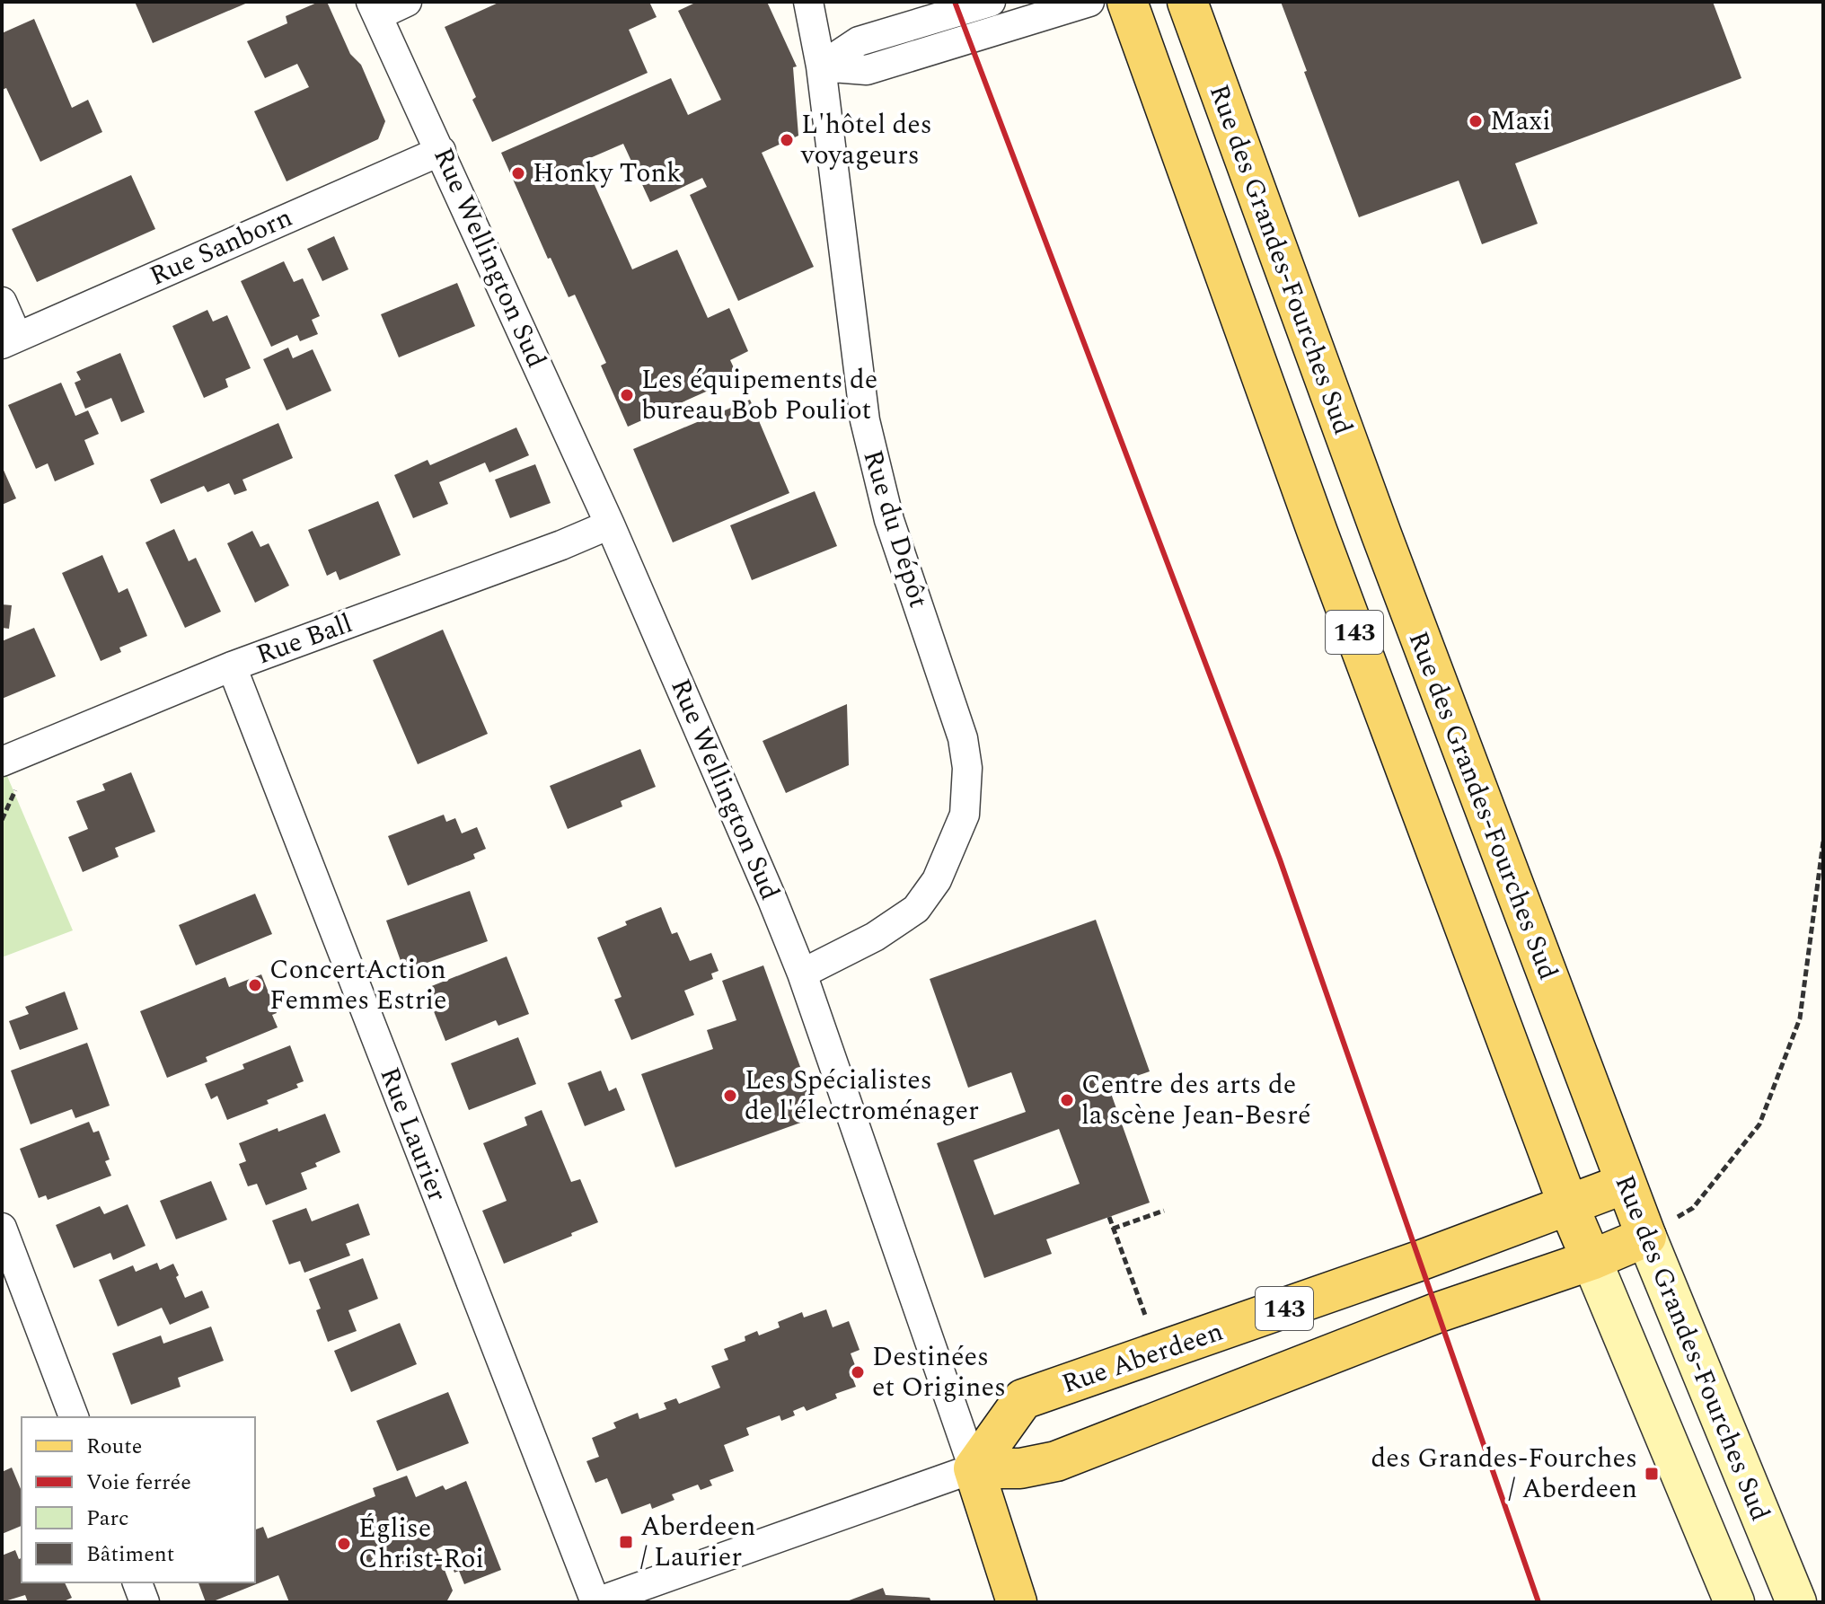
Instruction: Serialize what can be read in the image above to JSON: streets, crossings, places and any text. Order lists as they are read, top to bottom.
{
  "streets": {
    "main road": [
      "Rue Wellington Sud",
      "Rue des Grandes-Fourches Sud",
      "143",
      "Rue Aberdeen"
    ],
    "street": [
      "Rue Sanborn",
      "Rue du Dépôt",
      "Rue Ball",
      "Rue Laurier"
    ]
  },
  "crossings": [
    ["Rue Sanborn", "Rue Wellington Sud"],
    ["Rue Wellington Sud", "Rue du Dépôt"],
    ["Rue Wellington Sud", "143"],
    ["Rue Wellington Sud", "Rue Ball"],
    ["Rue Wellington Sud", "Rue Aberdeen"],
    ["Rue des Grandes-Fourches Sud", "143"],
    ["Rue des Grandes-Fourches Sud", "Rue Aberdeen"],
    ["143", "Rue Aberdeen"],
    ["Rue Ball", "Rue Laurier"]
  ],
  "places": {
    "other": [
      "Maxi",
      "L'hôtel des voyageurs",
      "Honky Tonk",
      "Les équipements de bureau Bob Pouliot",
      "ConcertAction Femmes Estrie",
      "Les Spécialistes de l'électroménager",
      "Centre des arts de la scène Jean-Besré",
      "Destinées et Origines",
      "Église Christ-Roi"
    ],
    "transit": ["des Grandes-Fourches / Aberdeen", "Aberdeen / Laurier"]
  },
  "legend": [
    "Route",
    "Voie ferrée",
    "Parc",
    "Bâtiment"
  ]
}
